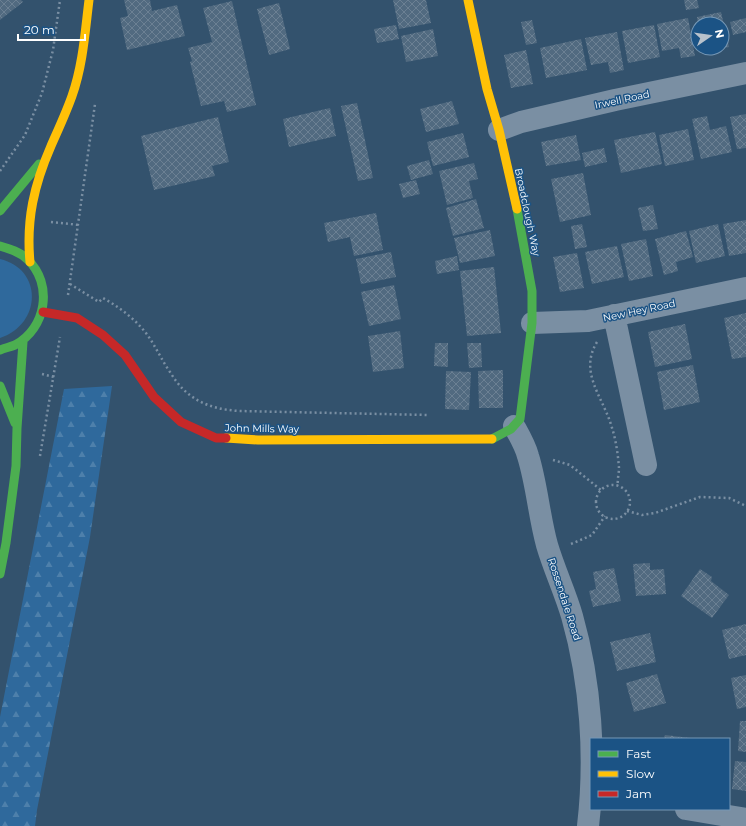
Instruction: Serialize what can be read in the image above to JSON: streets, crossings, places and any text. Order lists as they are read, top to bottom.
{
  "streets": {
    "street": [
      "Irwell Road",
      "Broadclough Way",
      "New Hey Road",
      "John Mills Way",
      "Rossendale Road"
    ]
  },
  "crossings": [
    ["Irwell Road", "Broadclough Way"],
    ["Broadclough Way", "New Hey Road"],
    ["Broadclough Way", "John Mills Way"],
    ["Broadclough Way", "Rossendale Road"],
    ["John Mills Way", "Rossendale Road"]
  ],
  "legend": ["Fast", "Slow", "Jam"],
  "scale_bar": "20 m",
  "north": "right"
}
